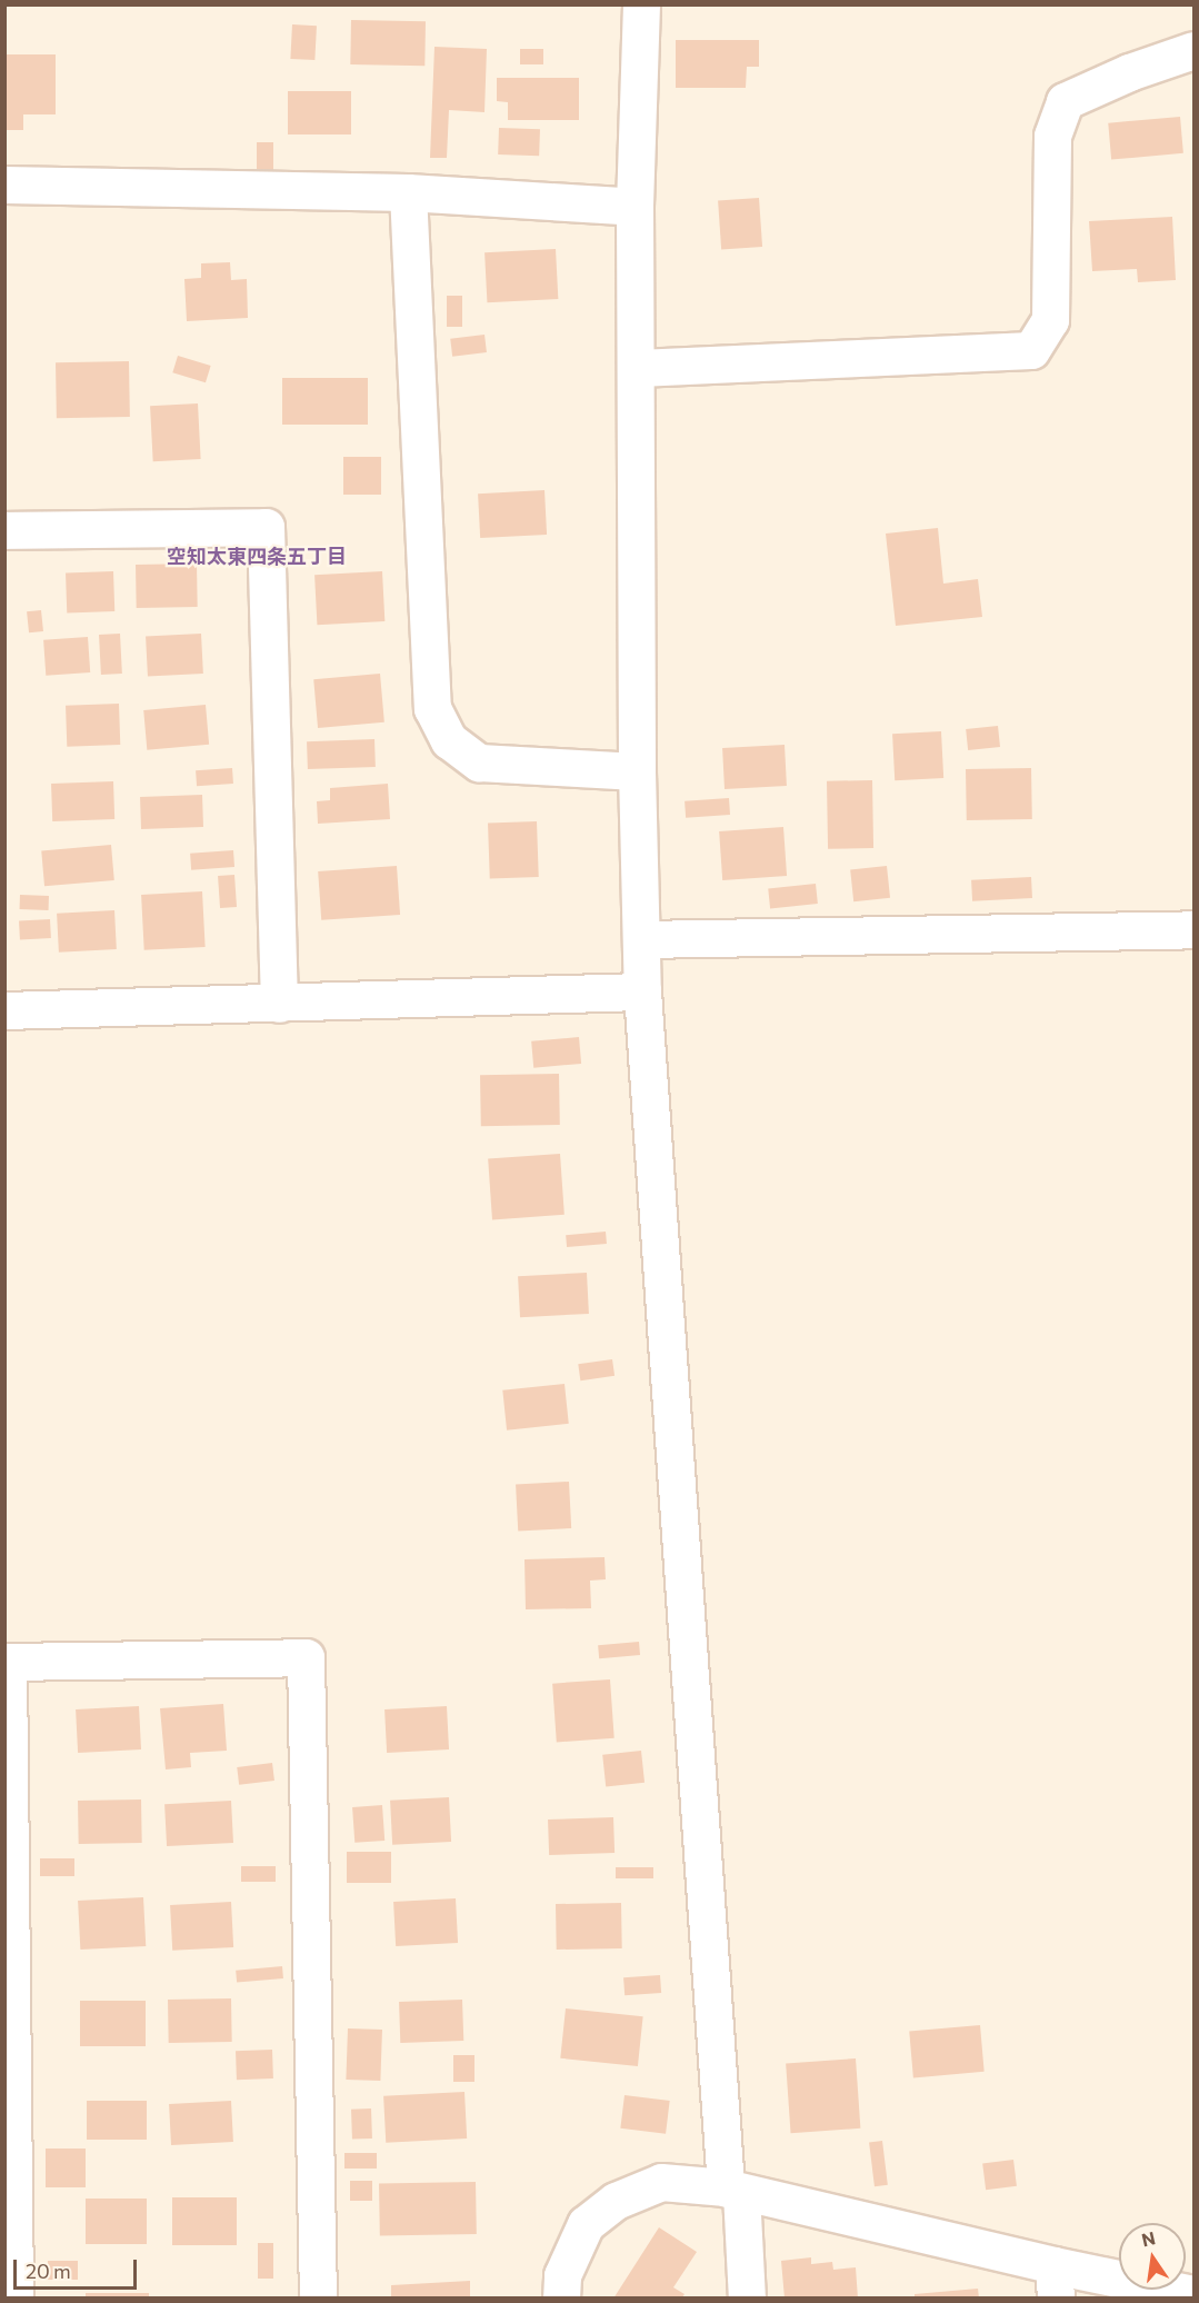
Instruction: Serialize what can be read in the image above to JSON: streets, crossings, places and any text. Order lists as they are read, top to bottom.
{
  "districts": ["空知太東四条五丁目"],
  "scale_bar": "20 m",
  "north": "top"
}
